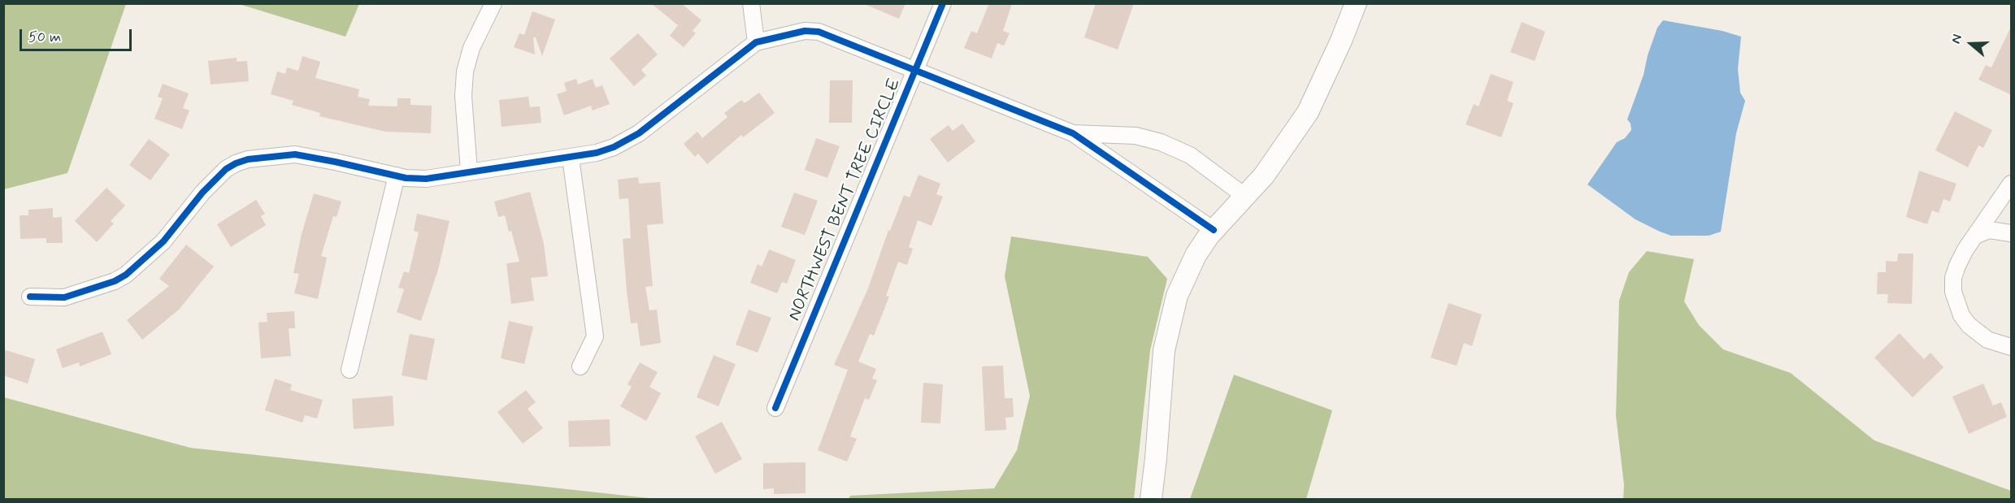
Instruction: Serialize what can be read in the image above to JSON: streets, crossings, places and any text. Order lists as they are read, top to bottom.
{
  "streets": {
    "street": ["NORTHWEST BENT TREE CIRCLE"]
  },
  "scale_bar": "50 m",
  "north": "left"
}
